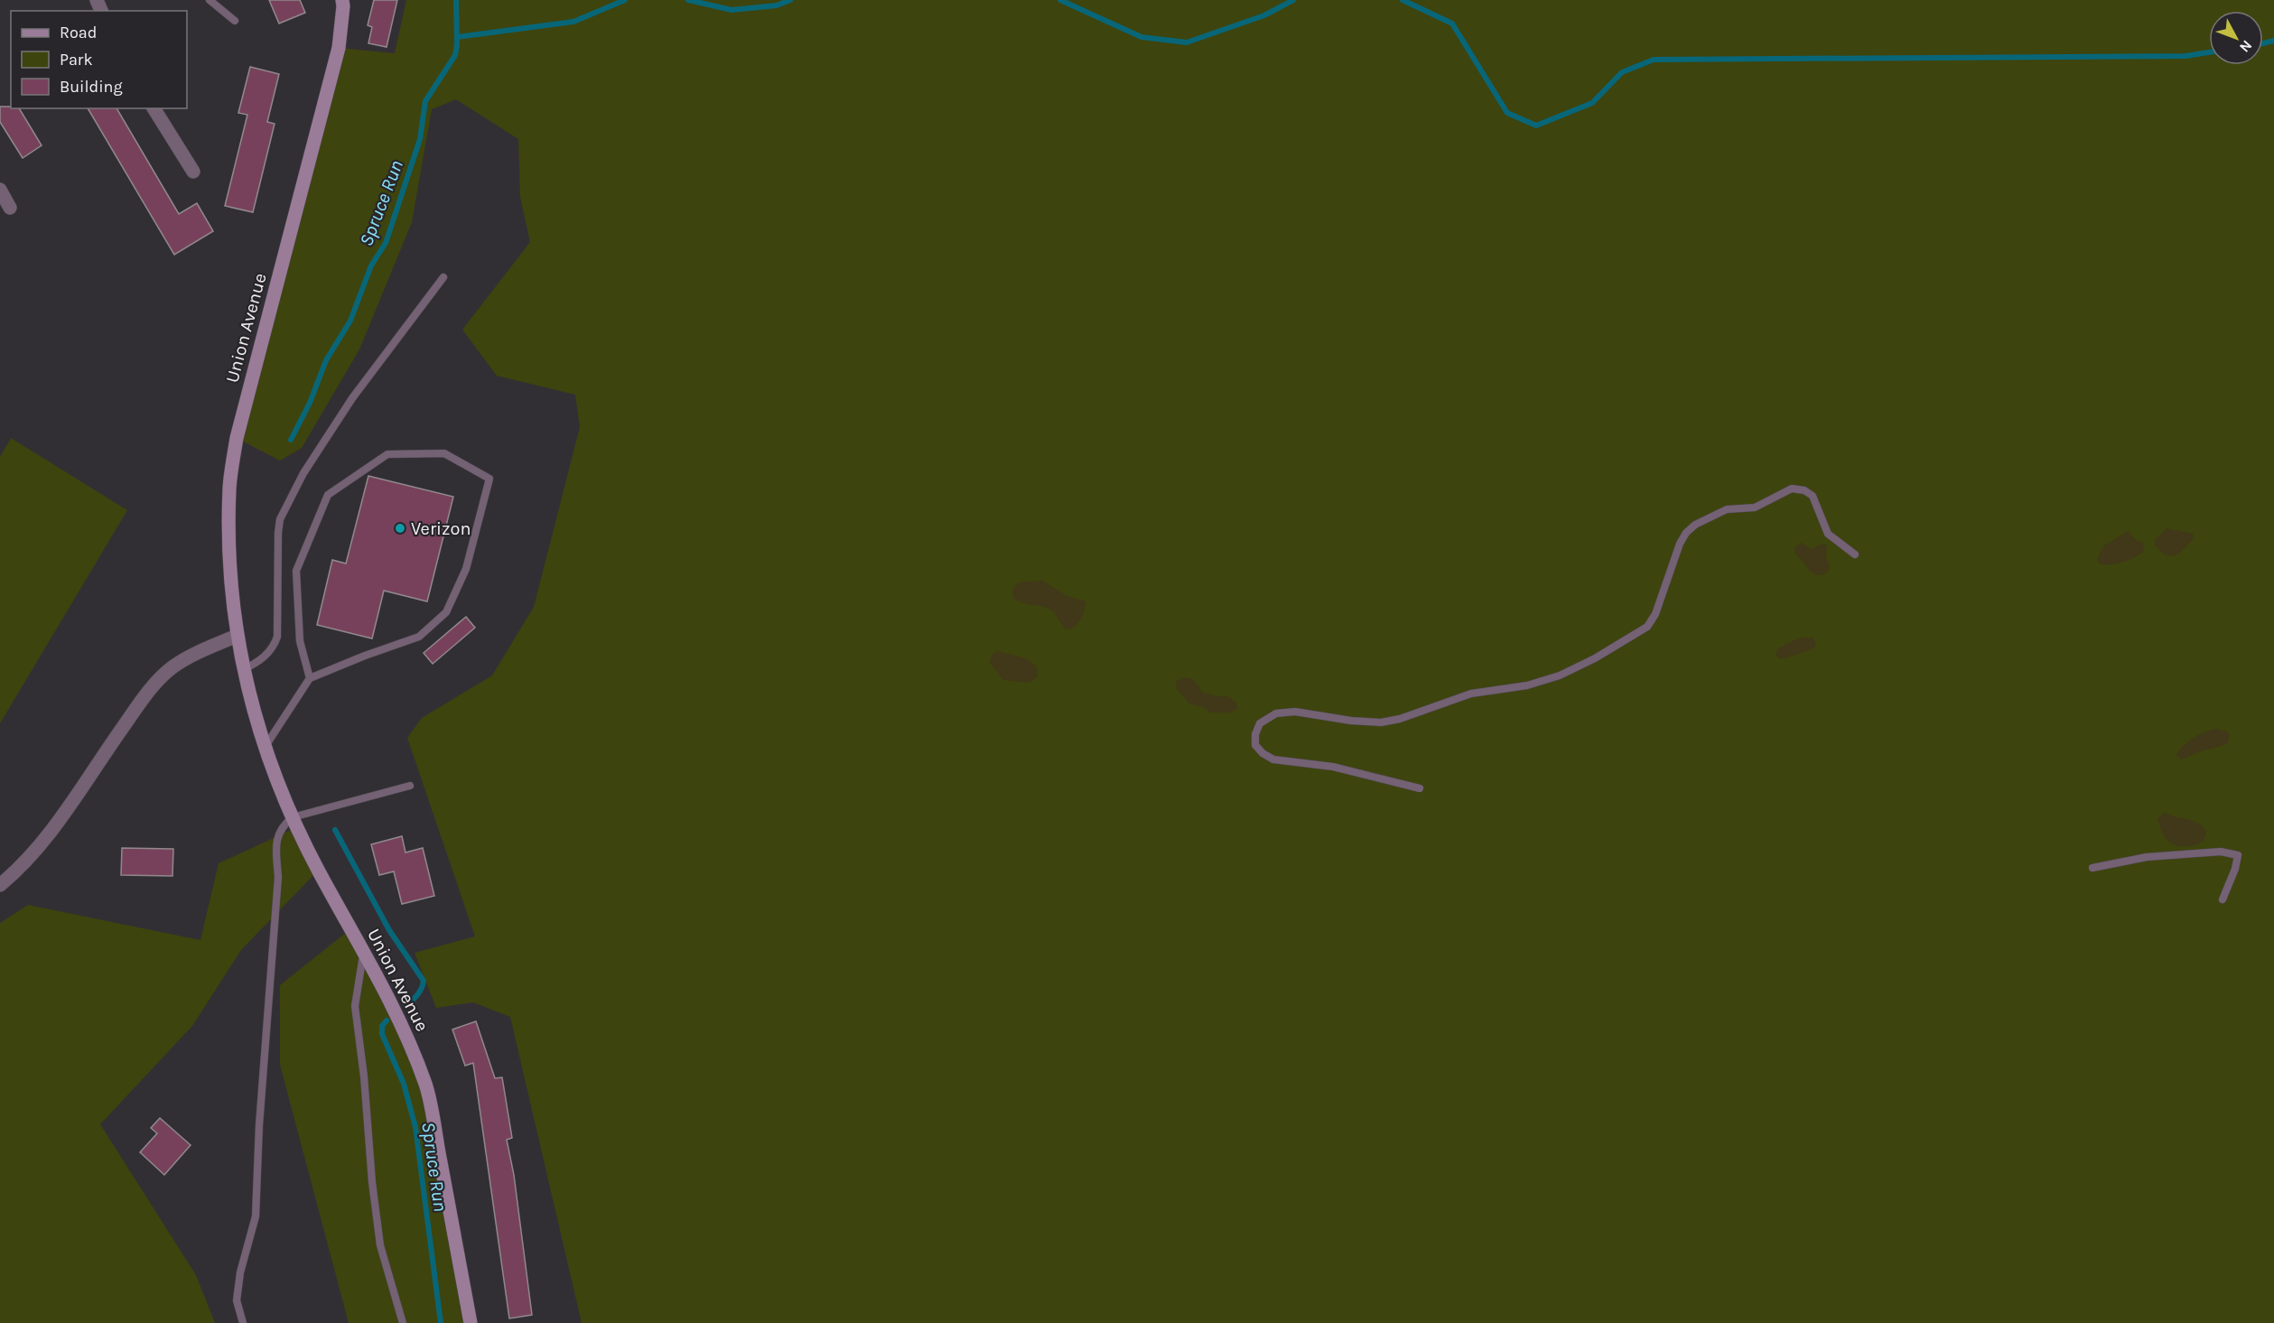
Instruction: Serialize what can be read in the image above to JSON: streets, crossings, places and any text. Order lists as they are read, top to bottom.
{
  "streets": {
    "street": ["Union Avenue"]
  },
  "water": ["Spruce Run"],
  "places": ["Verizon"],
  "legend": ["Road", "Park", "Building"],
  "north": "bottom right"
}
